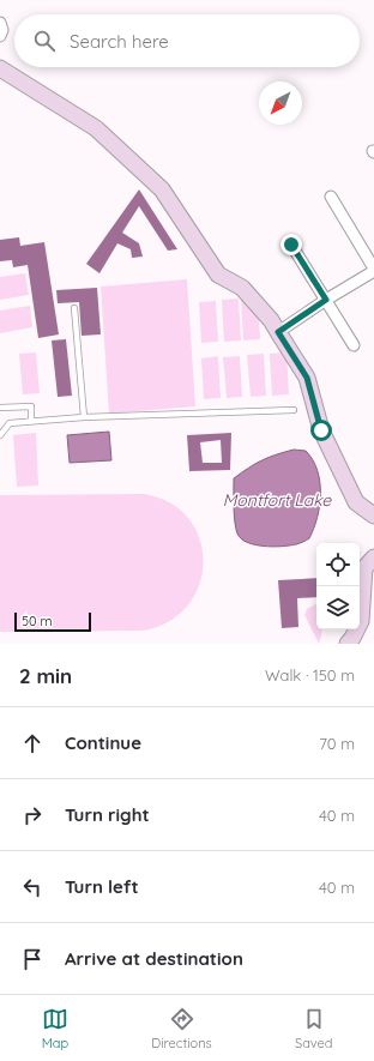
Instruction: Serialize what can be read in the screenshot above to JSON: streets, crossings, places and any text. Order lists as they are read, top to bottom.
{
  "water": ["Montfort Lake"],
  "scale_bar": "50 m",
  "north": "bottom left",
  "page": {
    "search": "Search here",
    "scale": "50 m",
    "heading": ["2 min", "Walk · 150 m"],
    "list": [
      ["Continue", "70 m"],
      ["Turn right", "40 m"],
      ["Turn left", "40 m"],
      "Arrive at destination"
    ],
    "nav": ["Map", "Directions", "Saved"]
  }
}
